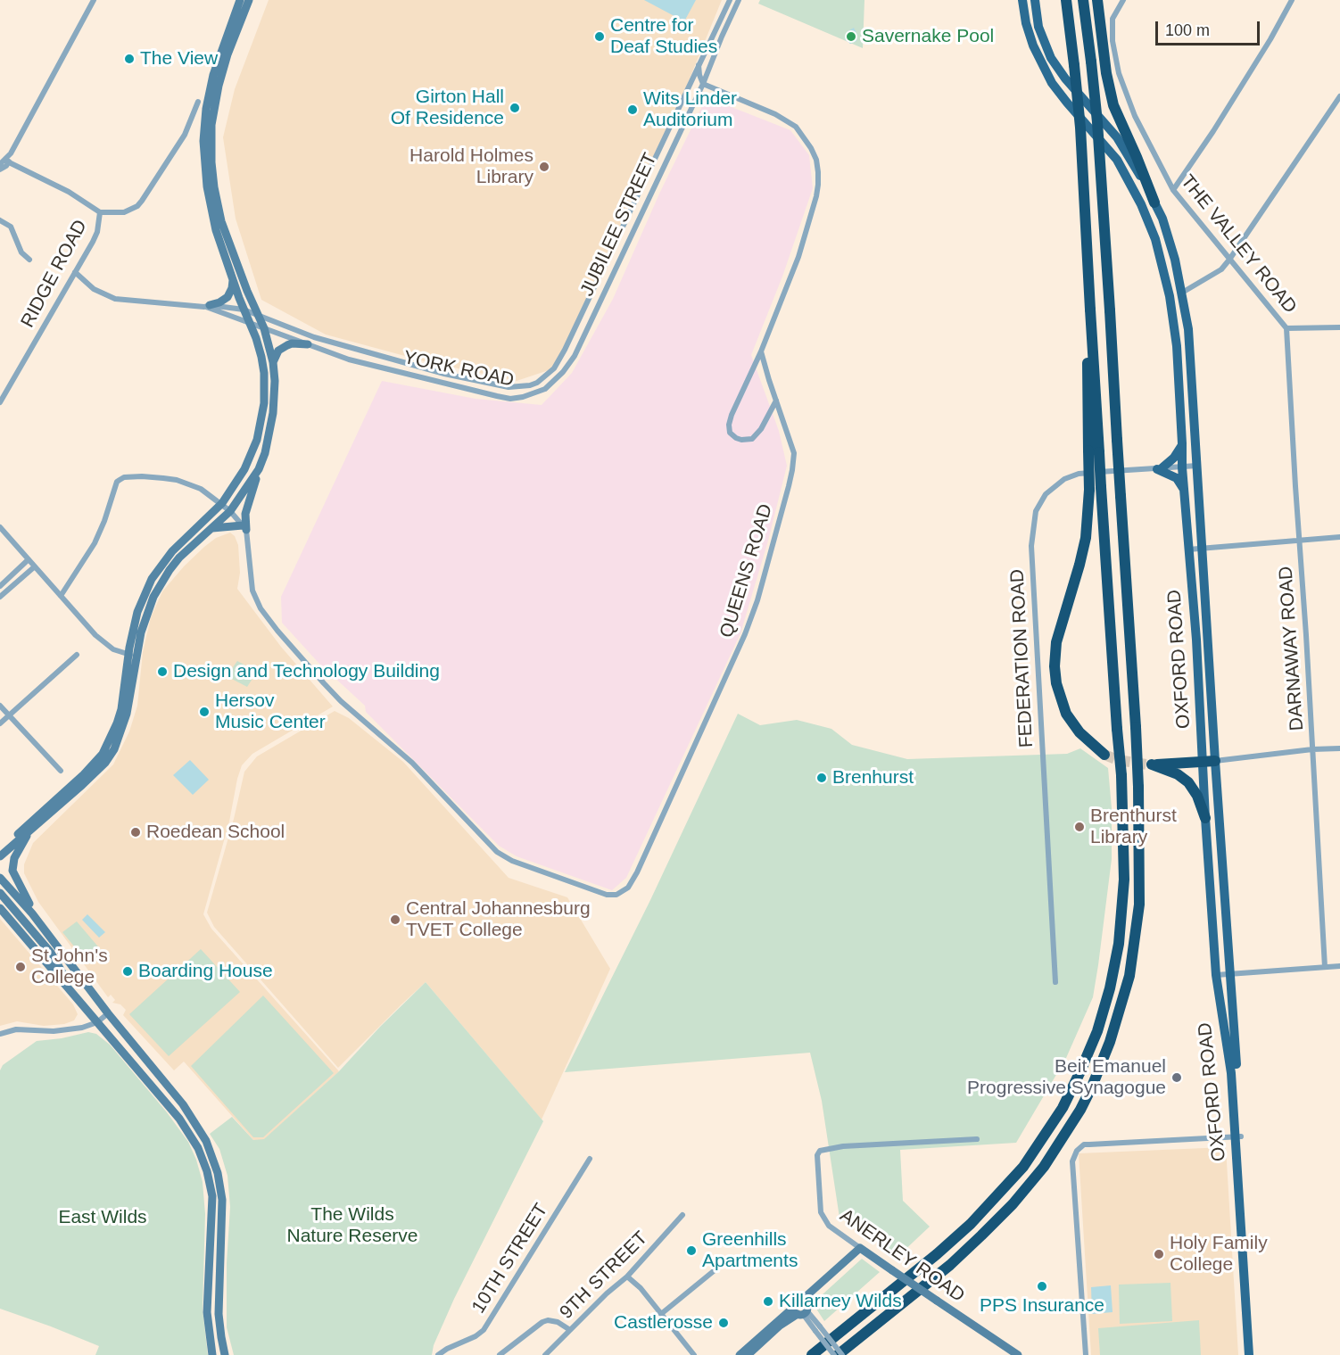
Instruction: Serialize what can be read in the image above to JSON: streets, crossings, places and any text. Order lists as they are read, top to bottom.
{
  "streets": {
    "main road": ["OXFORD ROAD", "ANERLEY ROAD"],
    "street": [
      "JUBILEE STREET",
      "THE VALLEY ROAD",
      "RIDGE ROAD",
      "YORK ROAD",
      "QUEENS ROAD",
      "DARNAWAY ROAD",
      "FEDERATION ROAD",
      "10TH STREET",
      "9TH STREET"
    ]
  },
  "crossings": [
    ["JUBILEE STREET", "YORK ROAD"],
    ["THE VALLEY ROAD", "DARNAWAY ROAD"],
    ["RIDGE ROAD", "YORK ROAD"],
    ["FEDERATION ROAD", "OXFORD ROAD"]
  ],
  "parks": ["The Wilds Nature Reserve", "East Wilds"],
  "places": [
    "Centre for Deaf Studies",
    "Savernake Pool",
    "The View",
    "Girton Hall Of Residence",
    "Wits Linder Auditorium",
    "Harold Holmes Library",
    "Design and Technology Building",
    "Hersov Music Center",
    "Brenhurst",
    "Brenthurst Library",
    "Roedean School",
    "Central Johannesburg TVET College",
    "St John's College",
    "Boarding House",
    "Beit Emanuel Progressive Synagogue",
    "Greenhills Apartments",
    "Holy Family College",
    "PPS Insurance",
    "Killarney Wilds",
    "Castlerosse"
  ],
  "scale_bar": "100 m"
}
